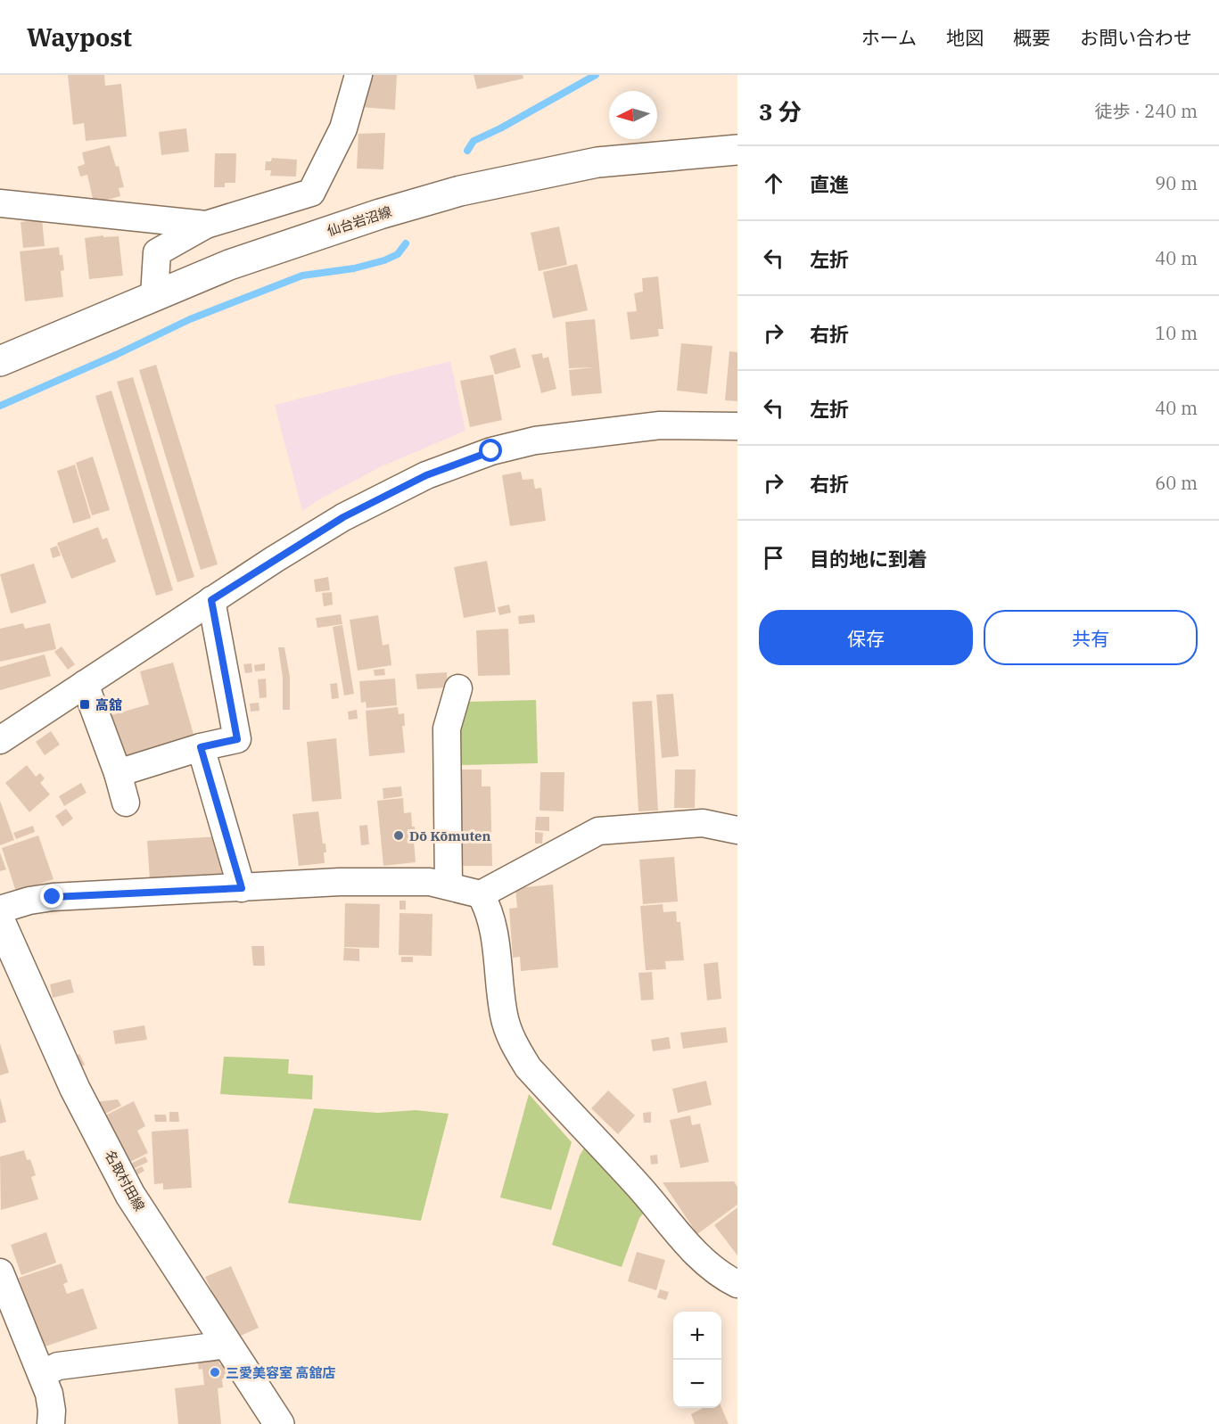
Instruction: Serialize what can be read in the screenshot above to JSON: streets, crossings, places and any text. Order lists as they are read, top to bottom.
{
  "streets": {
    "main road": ["仙台岩沼線", "名取村田線"]
  },
  "places": {
    "transit": ["高舘"],
    "other": ["Dō Kōmuten", "三愛美容室 高舘店"]
  },
  "north": "left",
  "page": {
    "header": "Waypost",
    "nav": [
      "ホーム",
      "地図",
      "概要",
      "お問い合わせ"
    ],
    "heading": ["3 分", "徒歩 · 240 m"],
    "list": [
      ["直進", "90 m"],
      ["左折", "40 m"],
      ["右折", "10 m"],
      ["左折", "40 m"],
      ["右折", "60 m"],
      "目的地に到着"
    ],
    "buttons": ["保存", "共有"],
    "map_buttons": ["+", "−"]
  }
}
